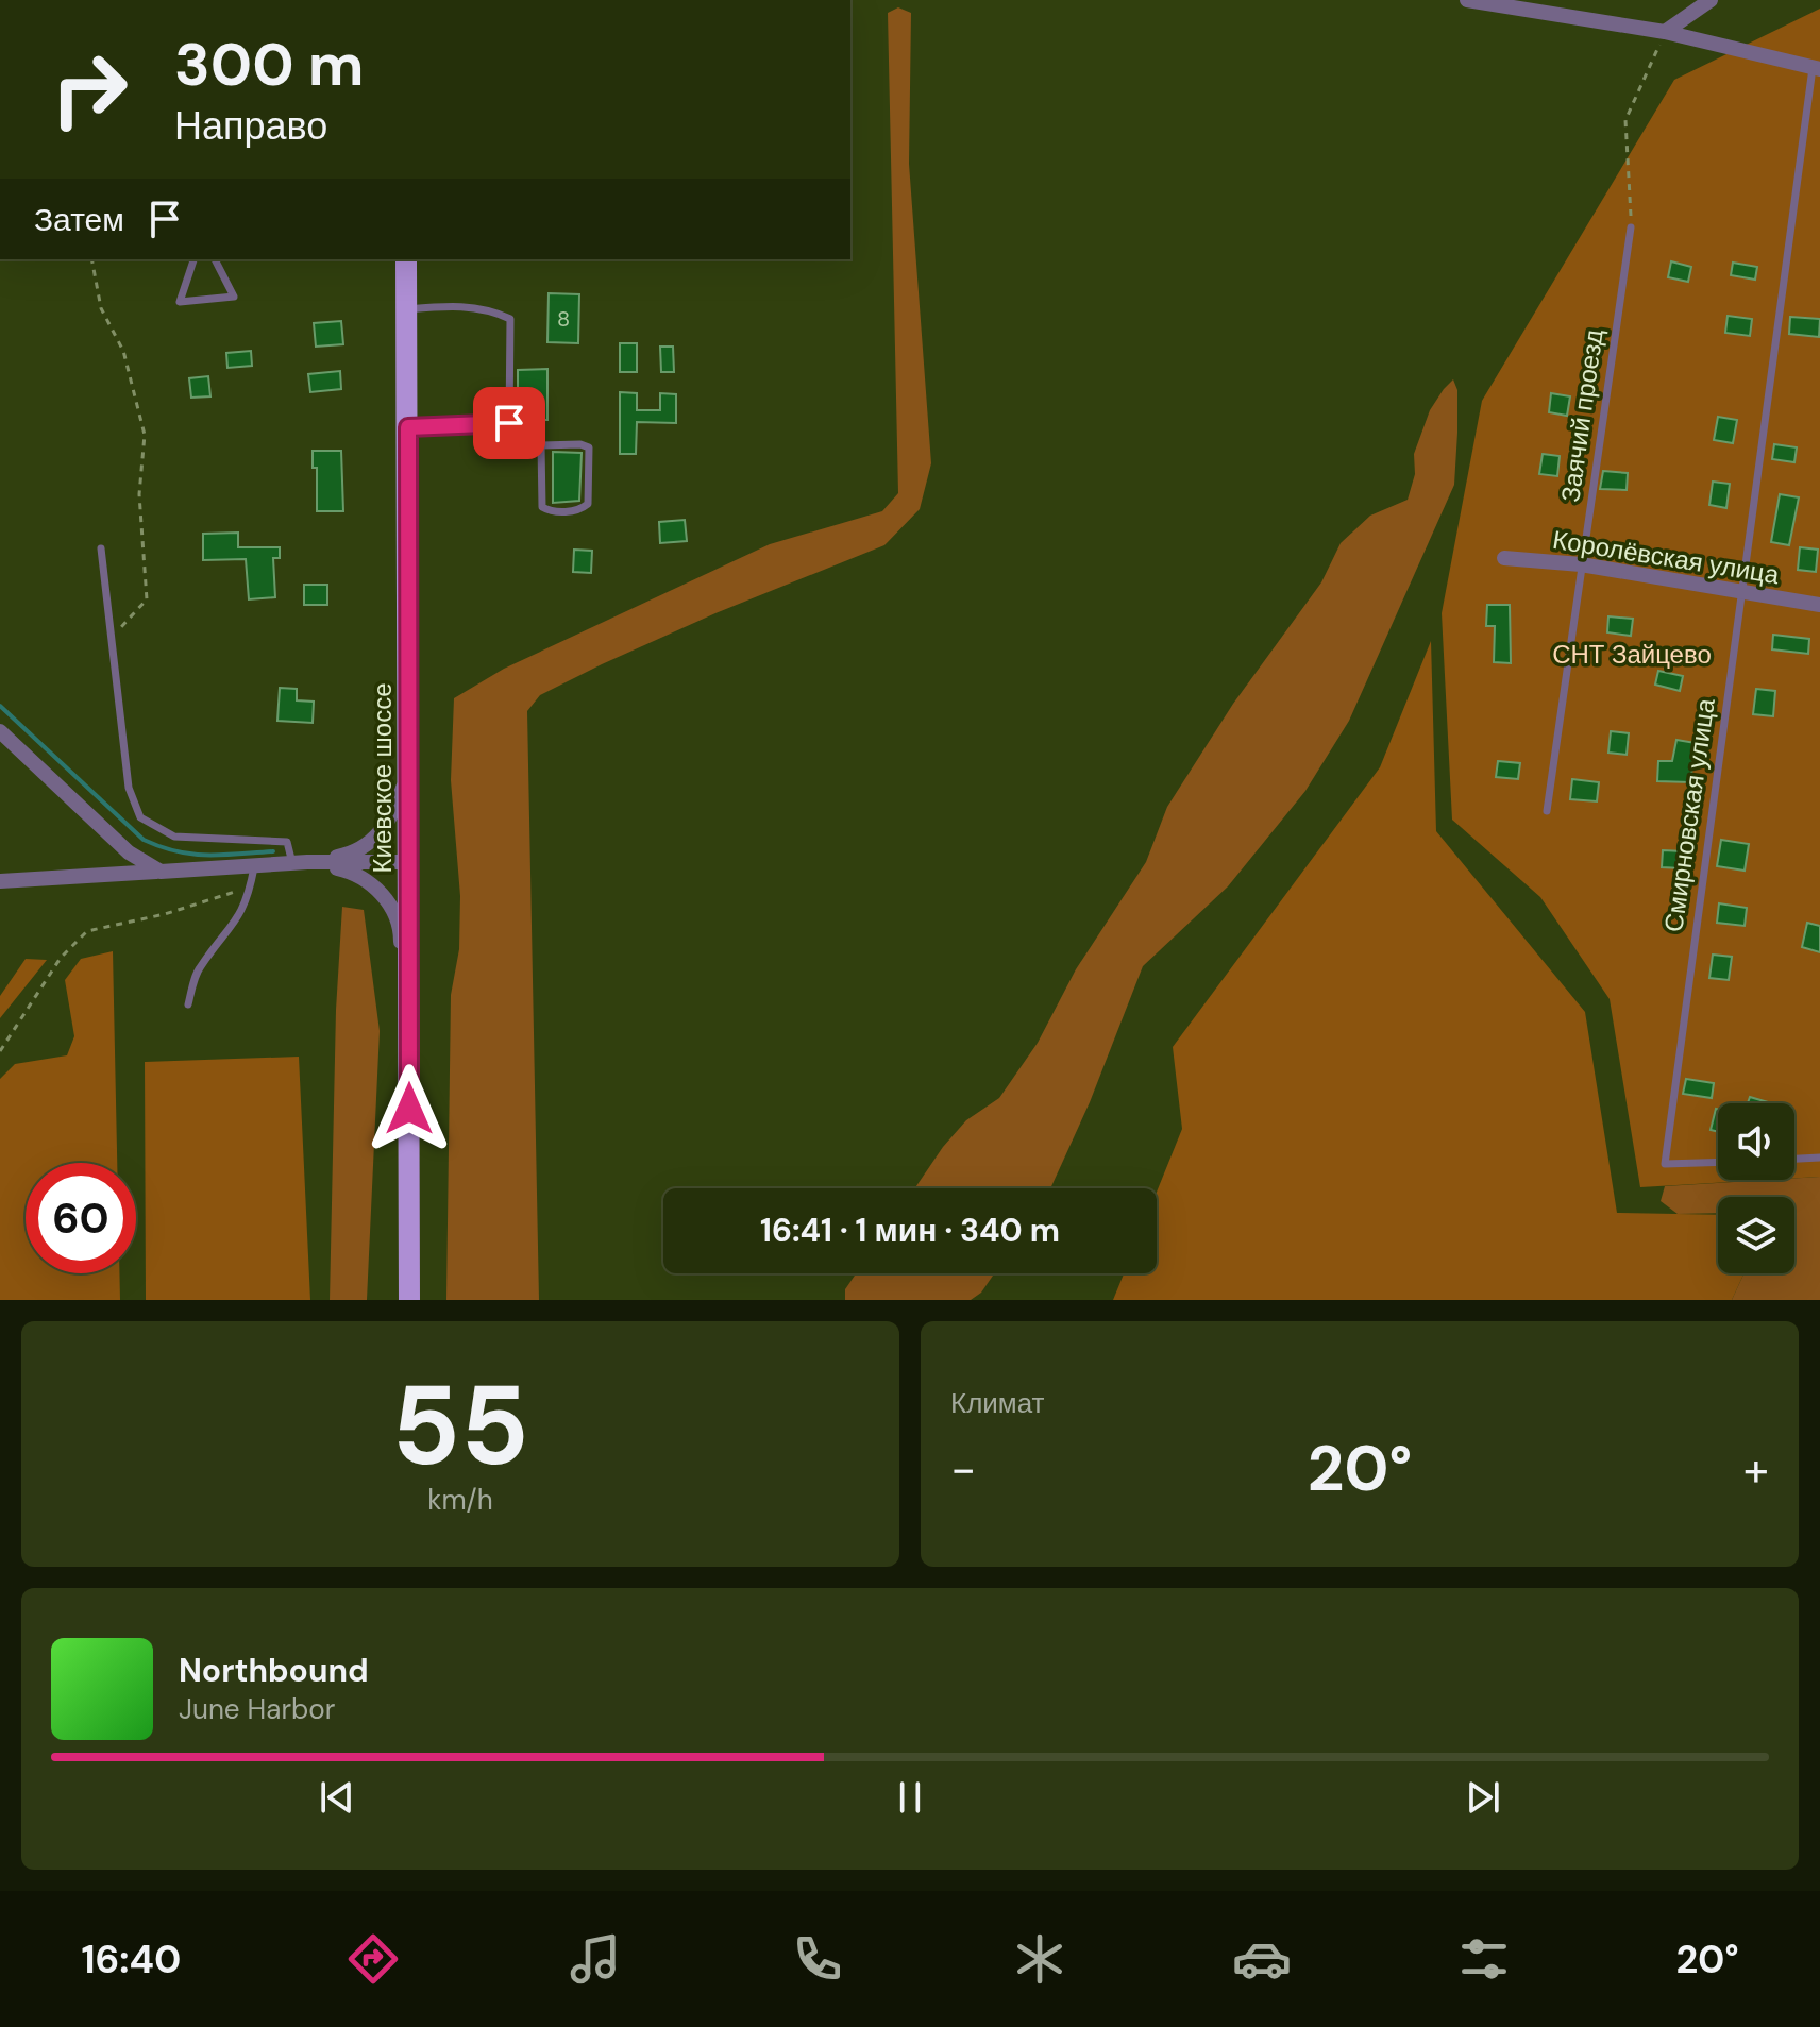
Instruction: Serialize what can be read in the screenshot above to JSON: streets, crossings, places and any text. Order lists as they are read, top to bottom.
{
  "streets": {
    "main road": ["Киевское шоссе"],
    "street": ["Королёвская улица"],
    "lane": ["Заячий проезд", "Смирновская улица"]
  },
  "crossings": [
    ["Заячий проезд", "Королёвская улица"],
    ["Королёвская улица", "Смирновская улица"]
  ],
  "parks": ["СНТ Зайцево"],
  "house_numbers": ["8"],
  "page": {
    "turn": ["300 m", "Направо"],
    "then": "Затем",
    "limit": "60",
    "trip": "16:41 · 1 мин · 340 m",
    "tile": [
      ["55", "km/h"],
      "Климат"
    ],
    "heat": ["−", "20°", "+"],
    "song": ["Northbound", "June Harbor"],
    "tabs": ["16:40", "20°"]
  }
}
